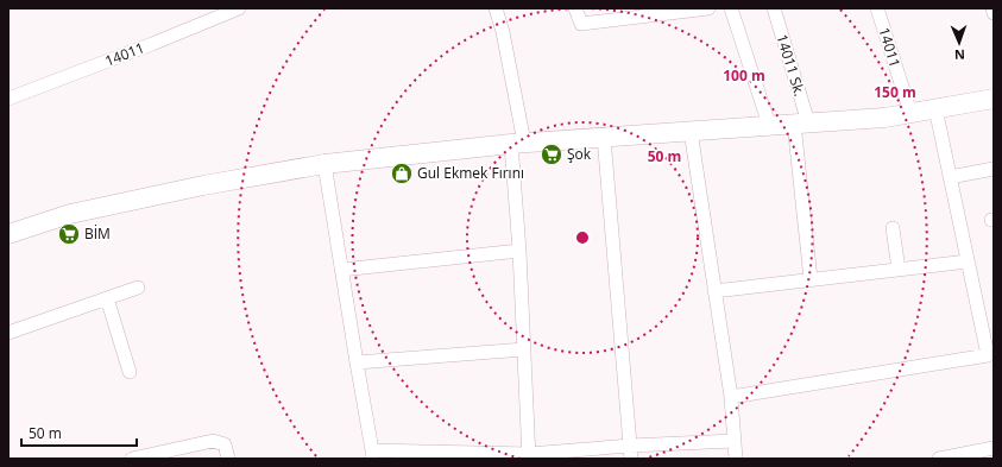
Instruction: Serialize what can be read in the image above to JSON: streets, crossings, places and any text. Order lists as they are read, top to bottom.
{
  "streets": {
    "street": ["14011", "14011 Sk."]
  },
  "places": {
    "supermarket": ["Şok", "BİM"],
    "shop": ["Gul Ekmek Fırını"]
  },
  "scale_bar": "50 m",
  "north": "bottom",
  "rings": ["100 m", "150 m", "50 m"]
}
